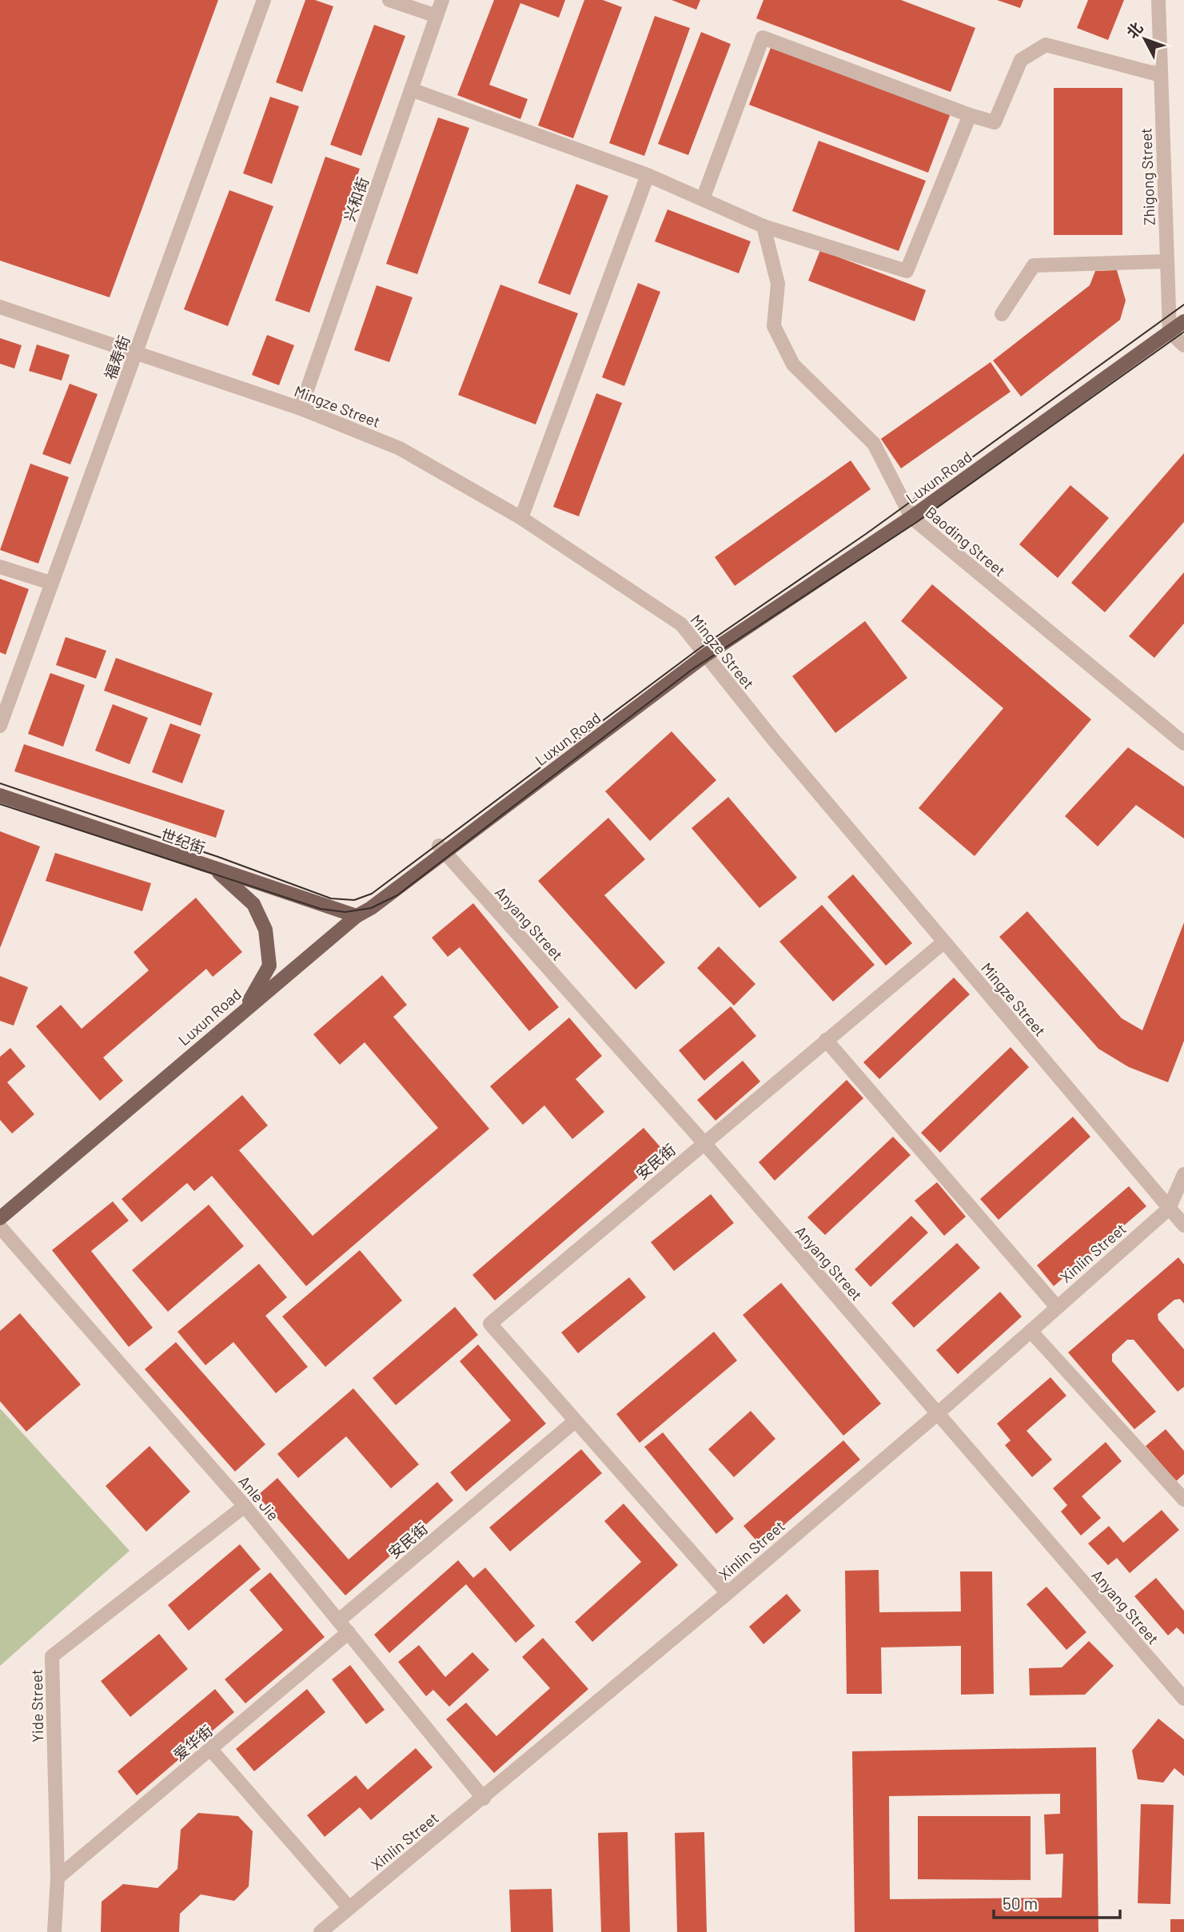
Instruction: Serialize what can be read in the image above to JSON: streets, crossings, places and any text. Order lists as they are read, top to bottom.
{
  "streets": {
    "main road": ["Luxun Road", "世纪街"],
    "street": [
      "Zhigong Street",
      "兴和街",
      "福寿街",
      "Mingze Street",
      "Baoding Street",
      "Anyang Street",
      "安民街",
      "Xinlin Street",
      "Anle Jie",
      "Yide Street",
      "爱华街"
    ]
  },
  "crossings": [
    ["Zhigong Street", "Luxun Road"],
    ["兴和街", "Mingze Street"],
    ["福寿街", "Mingze Street"],
    ["Mingze Street", "Luxun Road"],
    ["Mingze Street", "安民街"],
    ["Mingze Street", "Xinlin Street"],
    ["Luxun Road", "Baoding Street"],
    ["Luxun Road", "世纪街"],
    ["Luxun Road", "Anyang Street"],
    ["Anyang Street", "安民街"],
    ["Anyang Street", "Xinlin Street"],
    ["安民街", "Xinlin Street"],
    ["安民街", "Anle Jie"],
    ["Xinlin Street", "Anle Jie"],
    ["Anle Jie", "Yide Street"],
    ["Anle Jie", "爱华街"],
    ["Yide Street", "爱华街"]
  ],
  "scale_bar": "50 m",
  "north": "top left"
}
